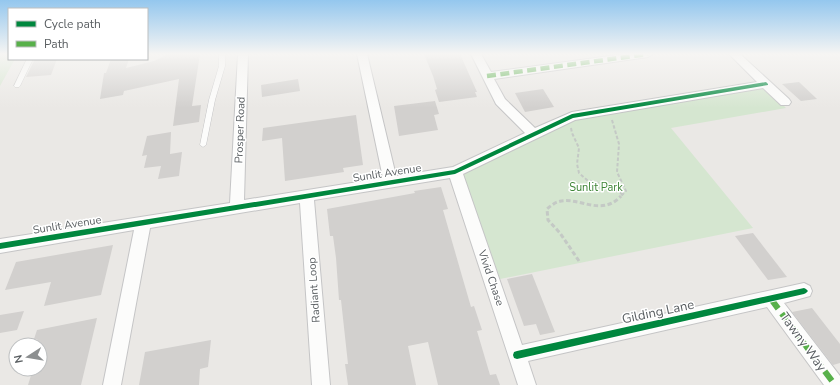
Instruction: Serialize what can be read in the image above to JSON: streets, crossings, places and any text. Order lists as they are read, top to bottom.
{
  "streets": {
    "street": [
      "Prosper Road",
      "Sunlit Avenue",
      "Vivid Chase",
      "Radiant Loop",
      "Gilding Lane",
      "Tawny Way"
    ]
  },
  "crossings": [
    ["Prosper Road", "Sunlit Avenue"],
    ["Sunlit Avenue", "Vivid Chase"],
    ["Sunlit Avenue", "Radiant Loop"],
    ["Vivid Chase", "Gilding Lane"],
    ["Gilding Lane", "Tawny Way"]
  ],
  "parks": ["Sunlit Park"],
  "legend": ["Cycle path", "Path"],
  "north": "left"
}
